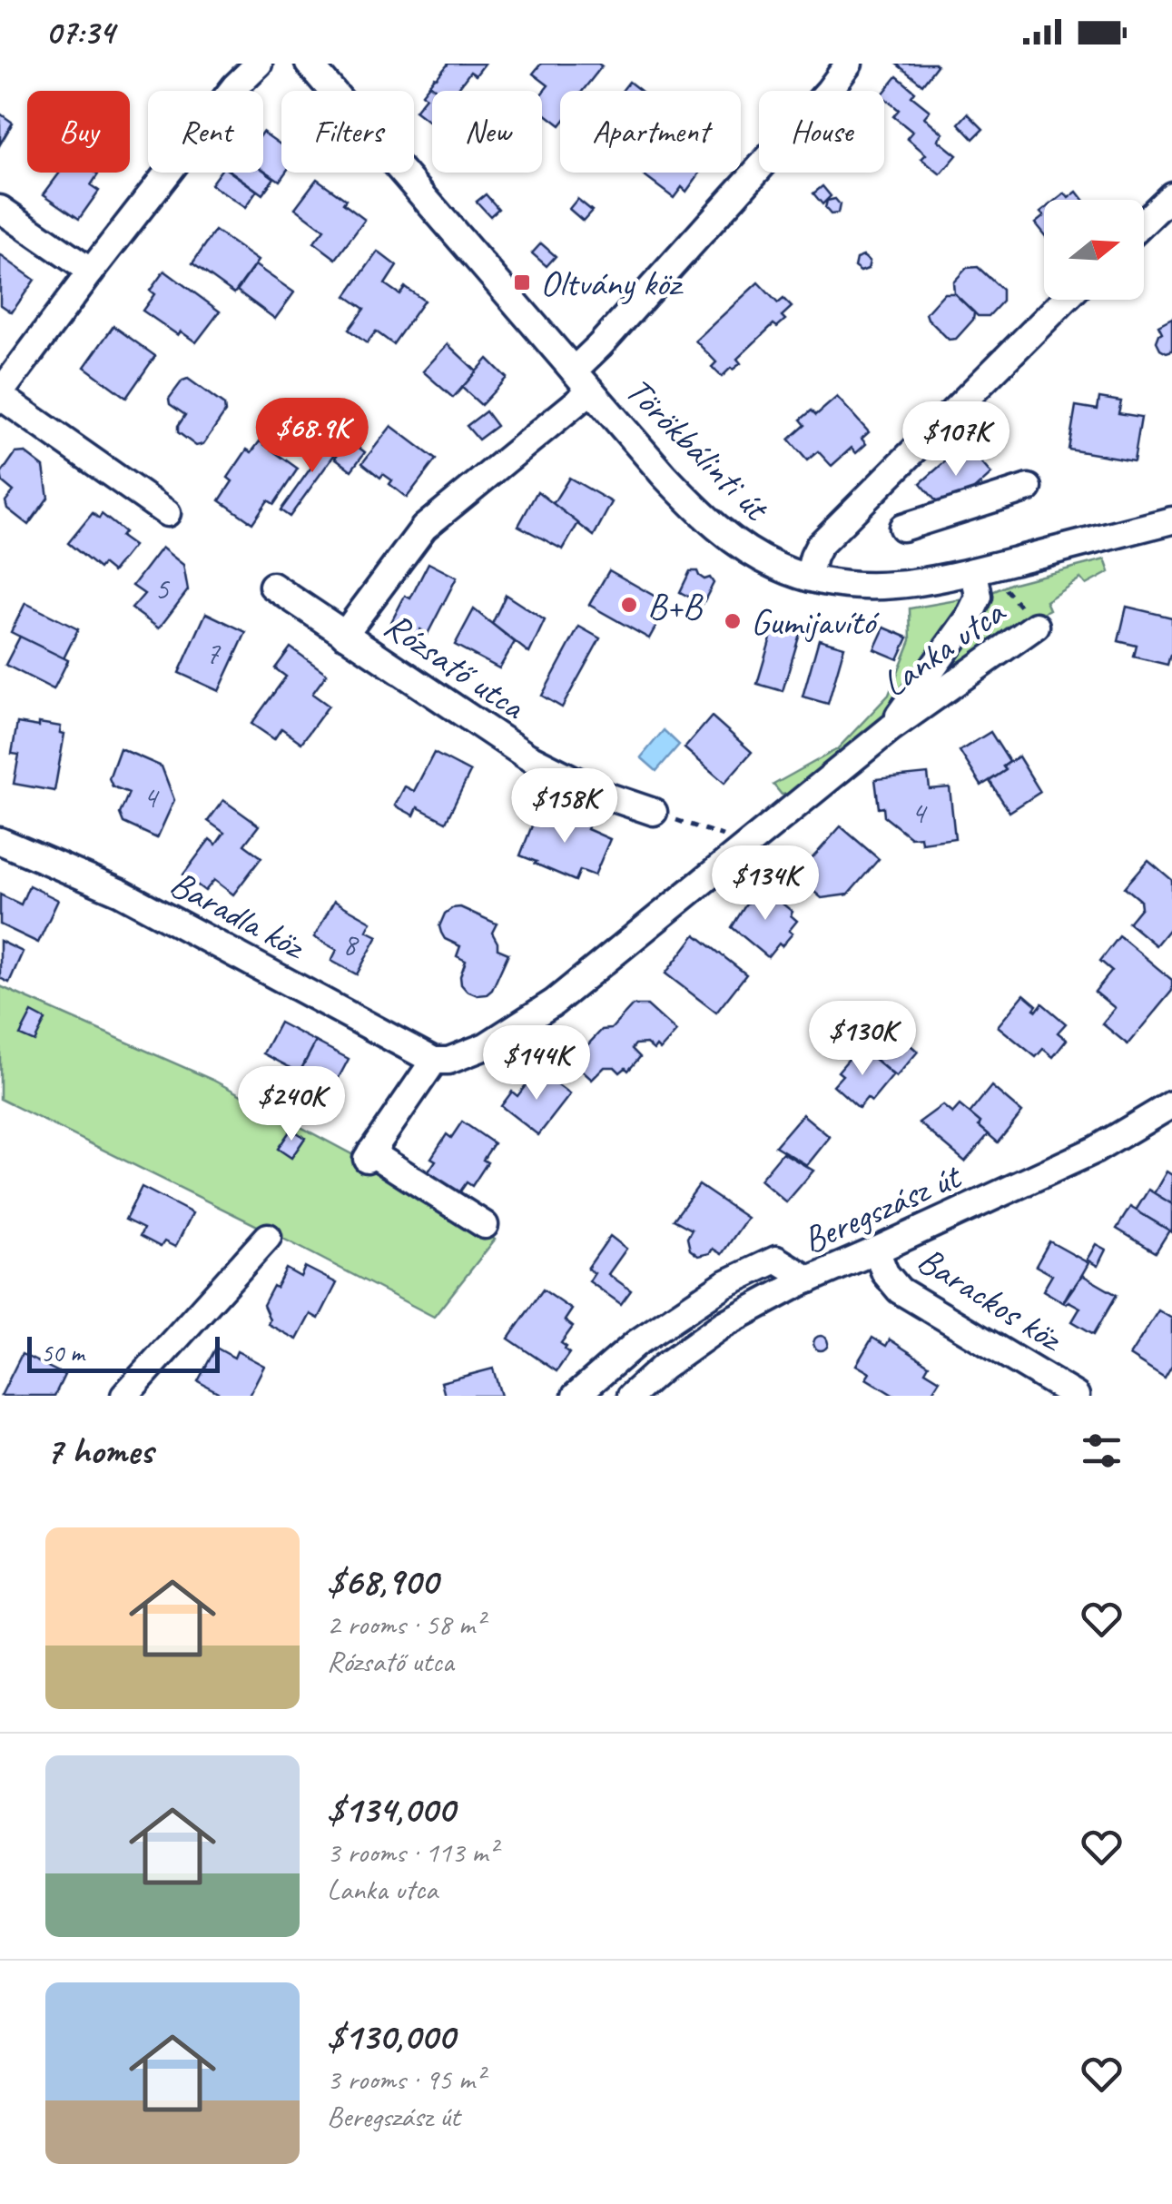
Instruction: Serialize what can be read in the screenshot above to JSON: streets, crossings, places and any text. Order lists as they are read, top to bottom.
{
  "streets": {
    "street": [
      "Törökbálinti út",
      "Lanka utca",
      "Rózsatő utca",
      "Baradla köz",
      "Beregszász út",
      "Barackos köz"
    ]
  },
  "crossings": [
    ["Törökbálinti út", "Lanka utca"],
    ["Lanka utca", "Baradla köz"],
    ["Beregszász út", "Barackos köz"]
  ],
  "places": {
    "transit": ["Oltvány köz"],
    "other": ["B+B", "Gumijavító"]
  },
  "house_numbers": [
    "5",
    "7",
    "4",
    "4",
    "8"
  ],
  "scale_bar": "50 m",
  "north": "right",
  "page": {
    "status": "07:34",
    "chip": [
      "Buy",
      "Rent",
      "Filters",
      "New",
      "Apartment",
      "House"
    ],
    "price": [
      "$68.9K",
      "$107K",
      "$158K",
      "$134K",
      "$130K",
      "$144K",
      "$240K"
    ],
    "scale": "50 m",
    "heading": "7 homes",
    "list": [
      {
        "name": "$68,900",
        "note": "2 rooms · 58 m² · Rózsatő utca"
      },
      {
        "name": "$134,000",
        "note": "3 rooms · 113 m² · Lanka utca"
      },
      {
        "name": "$130,000",
        "note": "3 rooms · 95 m² · Beregszász út"
      }
    ]
  }
}
